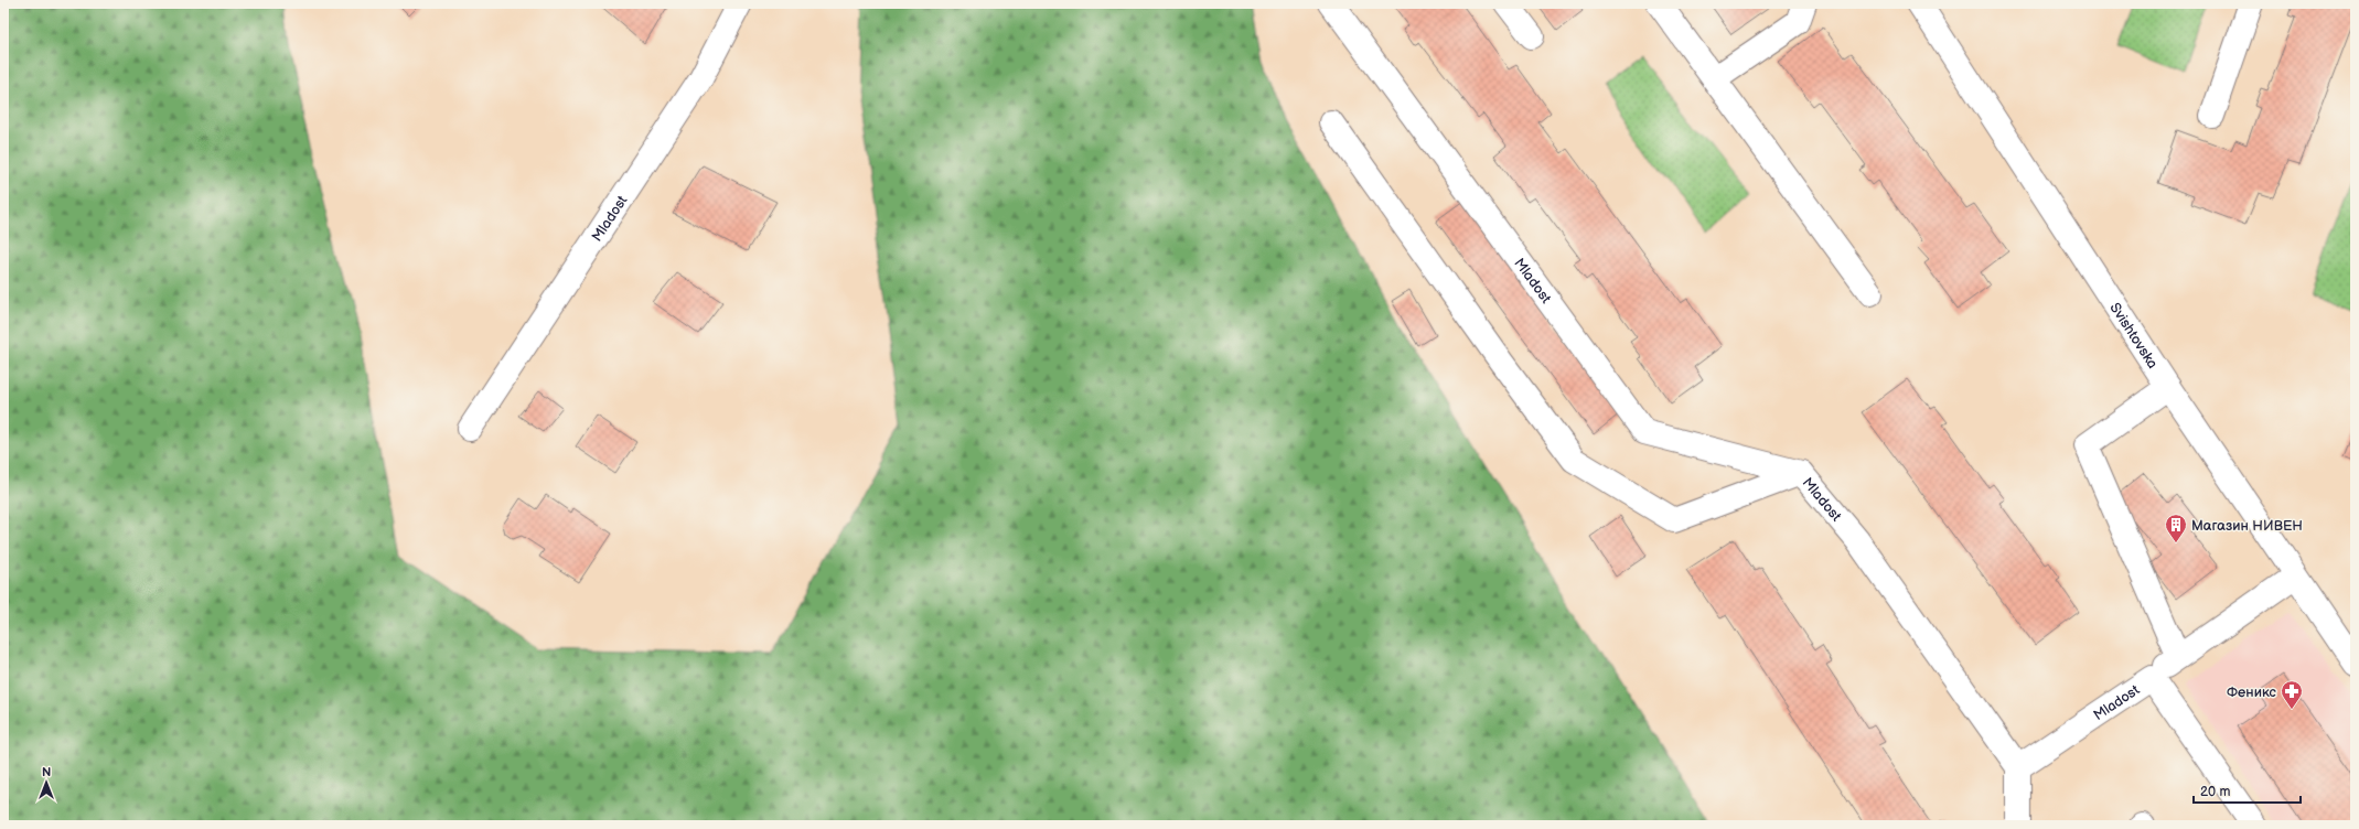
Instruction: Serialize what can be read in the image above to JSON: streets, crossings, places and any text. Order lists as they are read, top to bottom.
{
  "streets": {
    "street": ["Mladost", "Svishtovska"]
  },
  "places": {
    "building": ["Магазин НИВЕН"],
    "pharmacy": ["Феникс"]
  },
  "scale_bar": "20 m",
  "north": "top"
}
